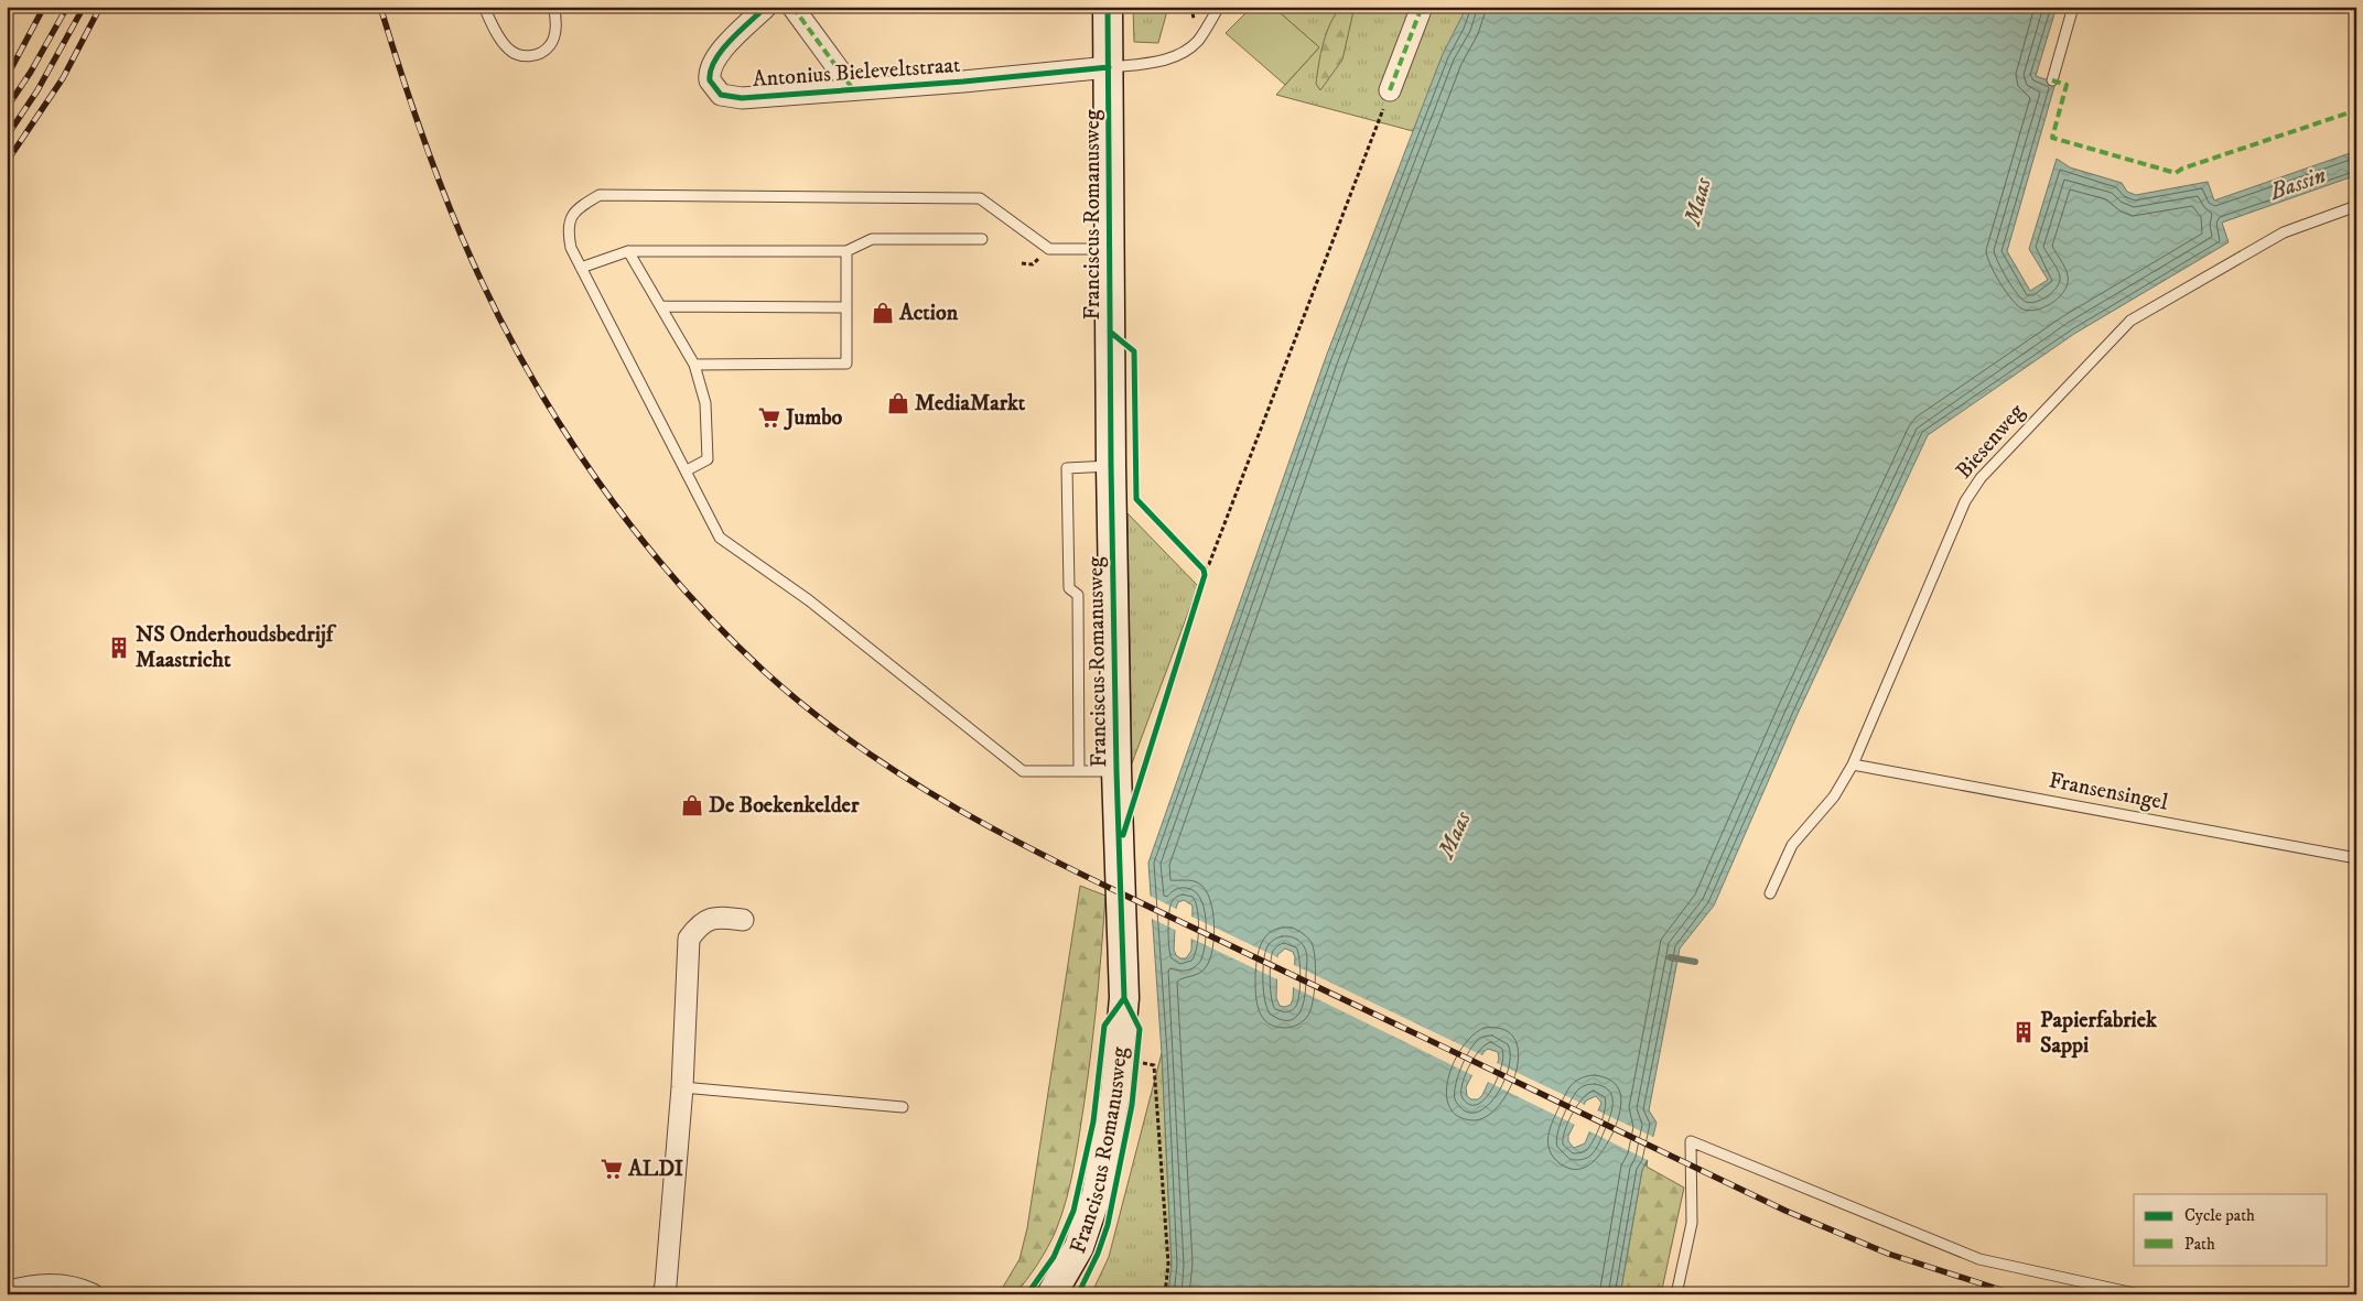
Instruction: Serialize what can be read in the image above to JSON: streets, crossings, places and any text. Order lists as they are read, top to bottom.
{
  "streets": {
    "street": ["Antonius Bieleveltstraat", "Franciscus Romanusweg"],
    "lane": ["Biesenweg", "Fransensingel"]
  },
  "crossings": [
    ["Antonius Bieleveltstraat", "Franciscus Romanusweg"],
    ["Biesenweg", "Fransensingel"]
  ],
  "water": ["Bassin", "Maas"],
  "places": {
    "shop": ["Action", "MediaMarkt", "De Boekenkelder"],
    "supermarket": ["Jumbo", "ALDI"],
    "building": ["NS Onderhoudsbedrijf Maastricht", "Papierfabriek Sappi"]
  },
  "legend": ["Cycle path", "Path"]
}
